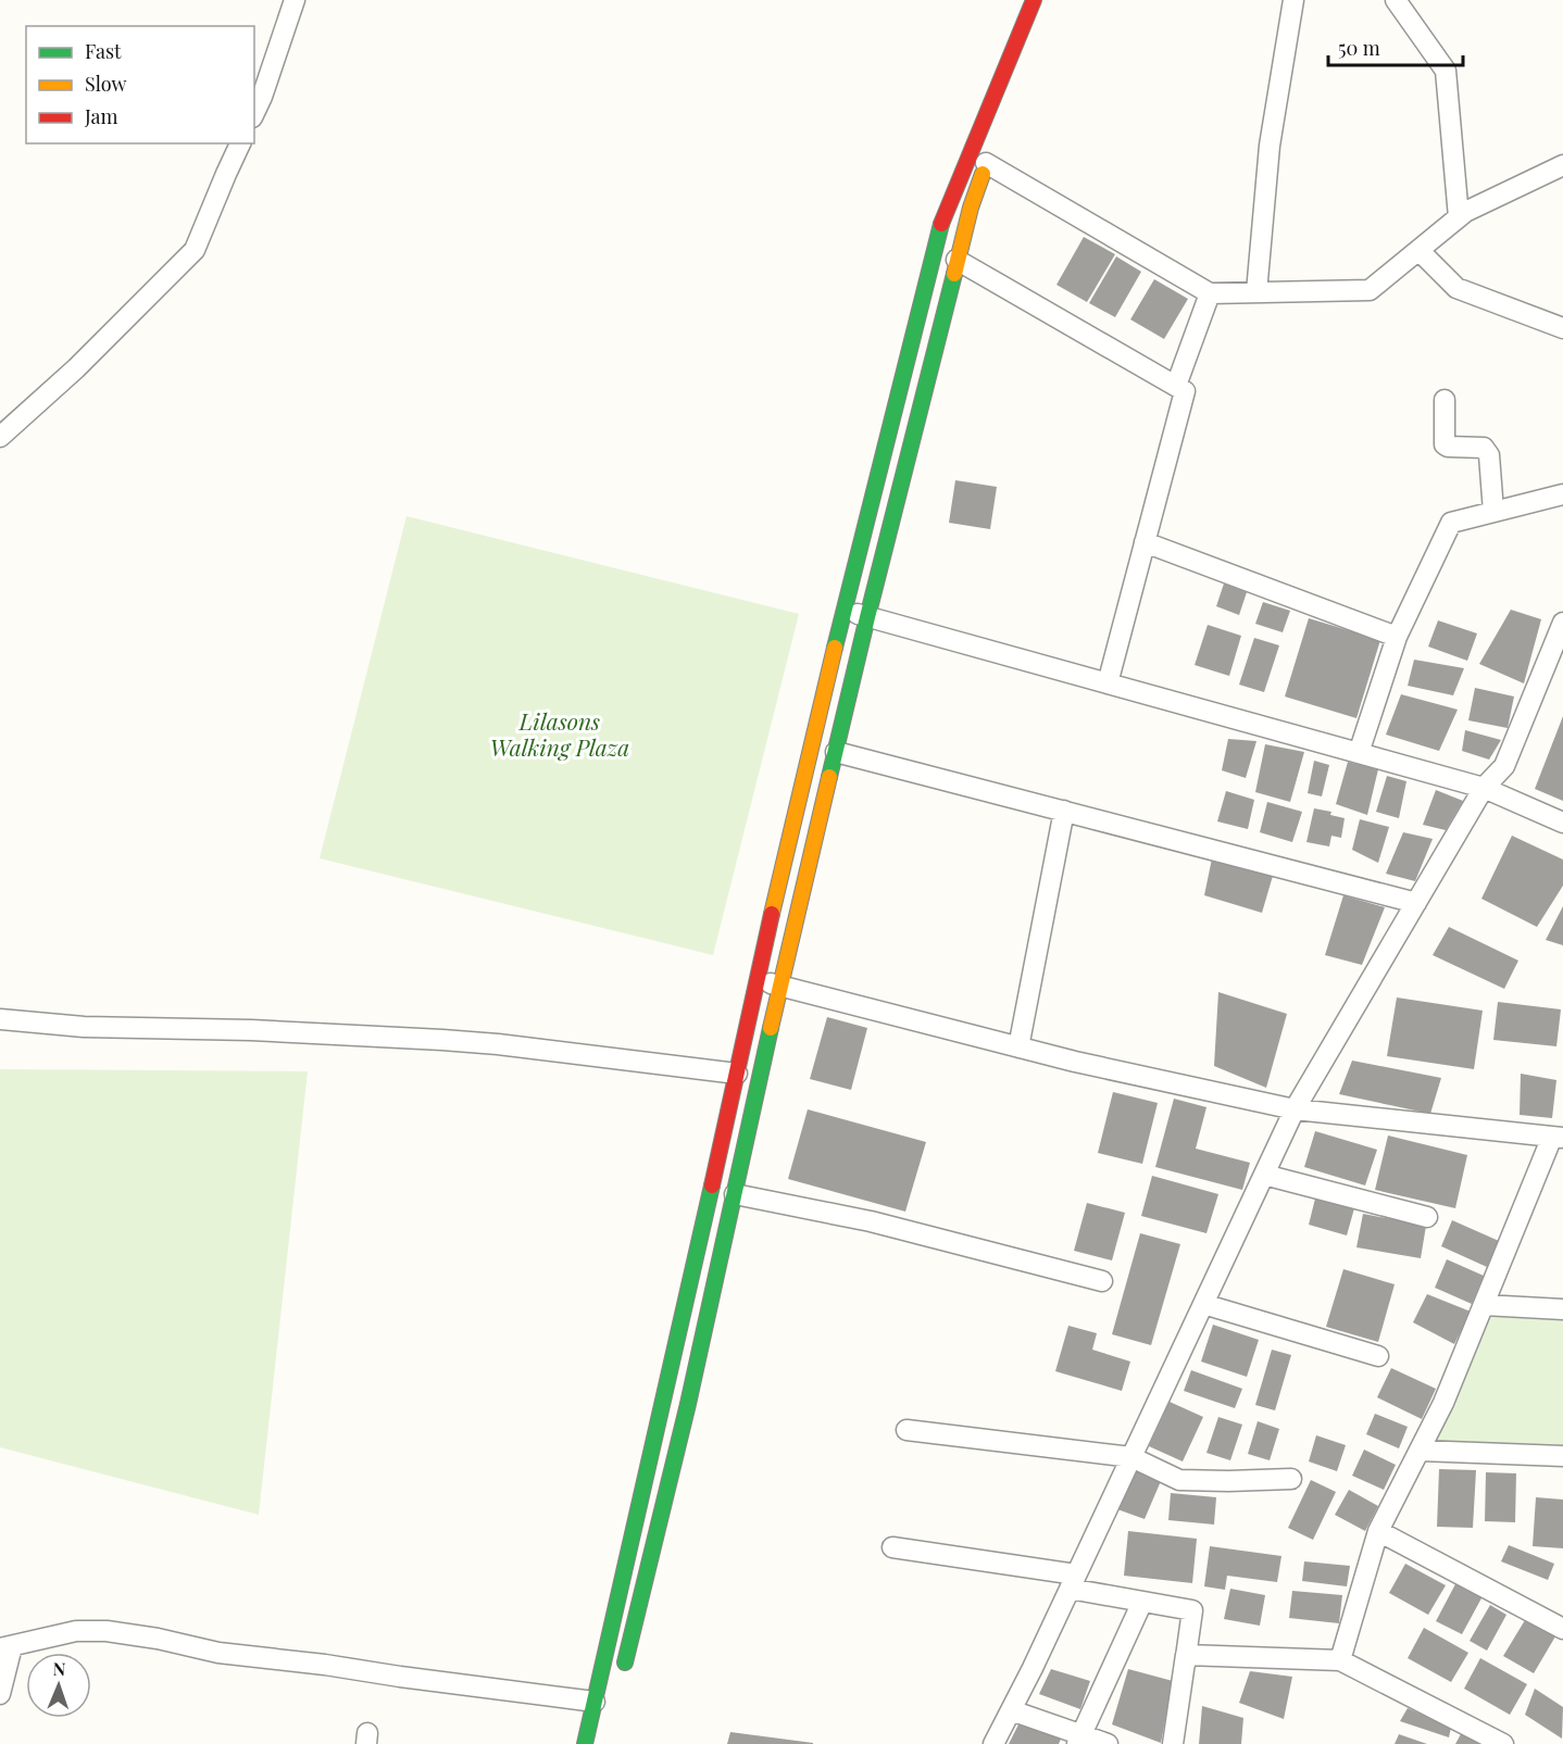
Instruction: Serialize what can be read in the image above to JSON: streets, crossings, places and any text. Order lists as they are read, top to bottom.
{
  "parks": ["Lilasons Walking Plaza"],
  "legend": ["Fast", "Slow", "Jam"],
  "scale_bar": "50 m",
  "north": "top"
}
